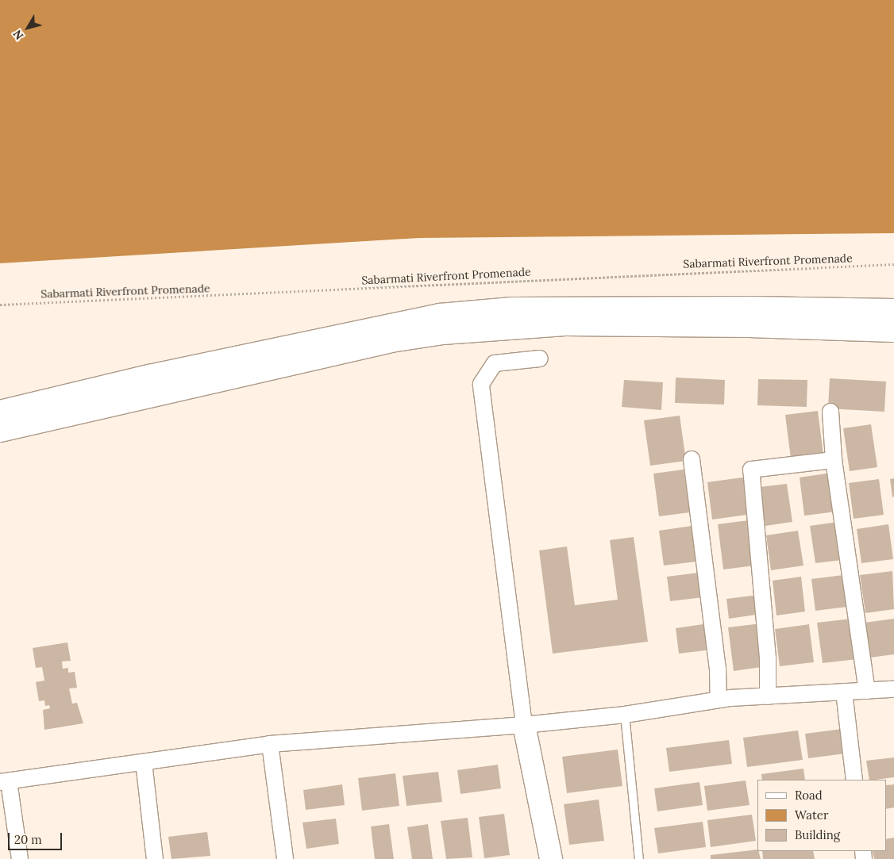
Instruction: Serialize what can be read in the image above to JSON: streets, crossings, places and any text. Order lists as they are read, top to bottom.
{
  "streets": {
    "path": ["Sabarmati Riverfront Promenade"]
  },
  "legend": ["Road", "Water", "Building"],
  "scale_bar": "20 m",
  "north": "bottom left"
}
